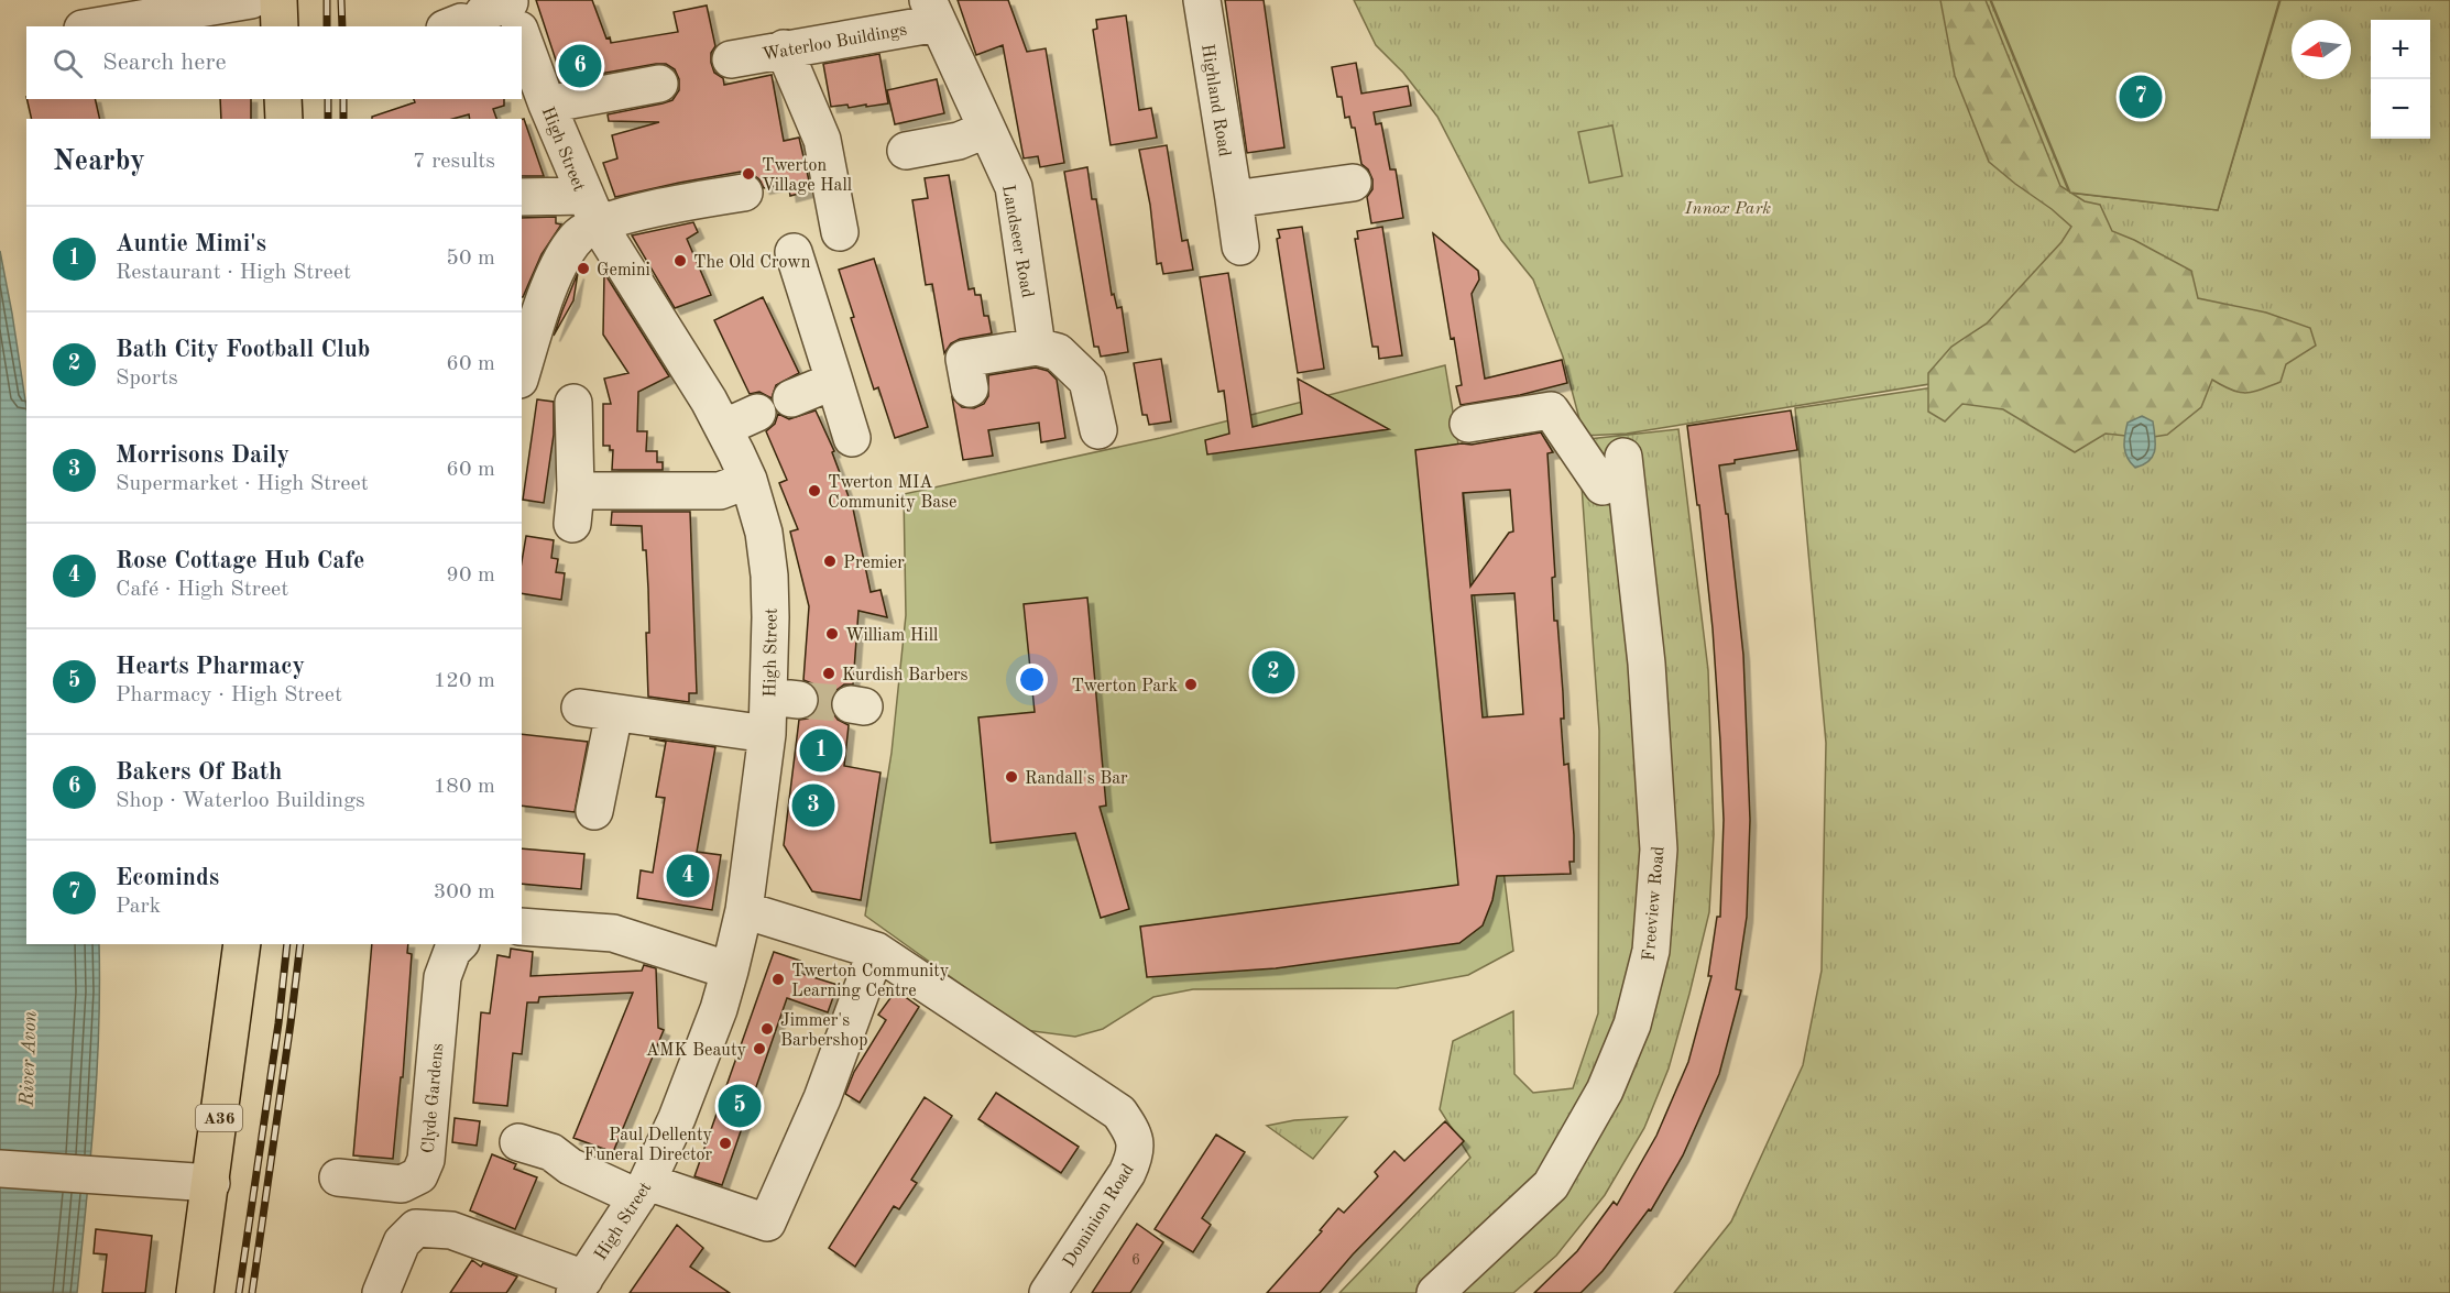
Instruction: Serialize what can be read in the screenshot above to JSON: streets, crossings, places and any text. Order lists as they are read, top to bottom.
{
  "streets": {
    "highway": ["A36"],
    "street": [
      "Waterloo Buildings",
      "Highland Road",
      "High Street",
      "Landseer Road",
      "Freeview Road",
      "Clyde Gardens",
      "Dominion Road"
    ]
  },
  "crossings": [
    ["Waterloo Buildings", "Landseer Road"]
  ],
  "water": ["River Avon"],
  "parks": ["Innox Park"],
  "places": [
    "Twerton Village Hall",
    "The Old Crown",
    "Gemini",
    "Twerton MIA Community Base",
    "Premier",
    "William Hill",
    "Kurdish Barbers",
    "Twerton Park",
    "Randall's Bar",
    "Twerton Community Learning Centre",
    "Jimmer's Barbershop",
    "AMK Beauty",
    "Paul Dellenty Funeral Director"
  ],
  "house_numbers": ["6"],
  "north": "left",
  "page": {
    "map_buttons": ["+", "−"],
    "search": "Search here",
    "pins": [
      "6",
      "7",
      "2",
      "1",
      "3",
      "4",
      "5"
    ],
    "heading": ["Nearby", "7 results"],
    "list": [
      {
        "mark": "1",
        "name": "Auntie Mimi's",
        "note": "Restaurant · High Street",
        "value": "50 m"
      },
      {
        "mark": "2",
        "name": "Bath City Football Club",
        "note": "Sports",
        "value": "60 m"
      },
      {
        "mark": "3",
        "name": "Morrisons Daily",
        "note": "Supermarket · High Street",
        "value": "60 m"
      },
      {
        "mark": "4",
        "name": "Rose Cottage Hub Cafe",
        "note": "Café · High Street",
        "value": "90 m"
      },
      {
        "mark": "5",
        "name": "Hearts Pharmacy",
        "note": "Pharmacy · High Street",
        "value": "120 m"
      },
      {
        "mark": "6",
        "name": "Bakers Of Bath",
        "note": "Shop · Waterloo Buildings",
        "value": "180 m"
      },
      {
        "mark": "7",
        "name": "Ecominds",
        "note": "Park",
        "value": "300 m"
      }
    ]
  }
}
